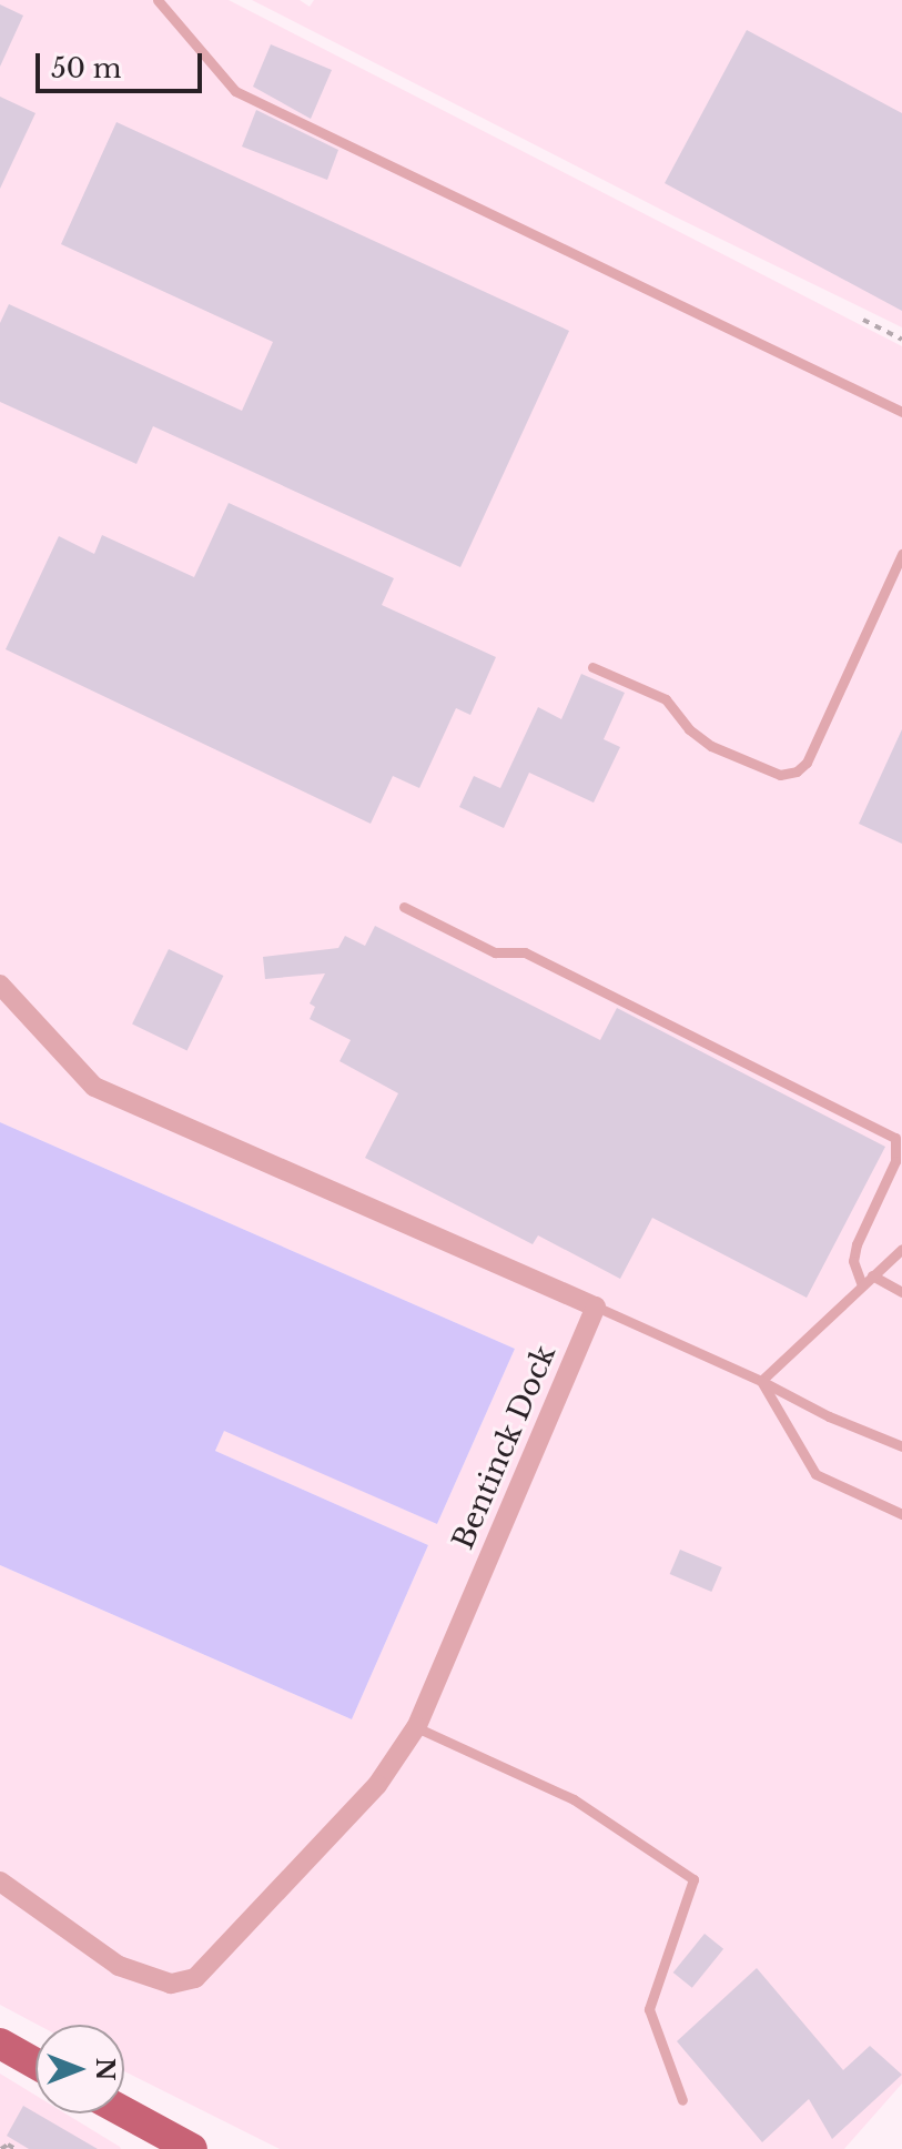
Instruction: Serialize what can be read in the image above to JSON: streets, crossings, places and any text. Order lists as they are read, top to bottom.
{
  "streets": {
    "street": ["Bentinck Dock"]
  },
  "scale_bar": "50 m",
  "north": "right"
}
